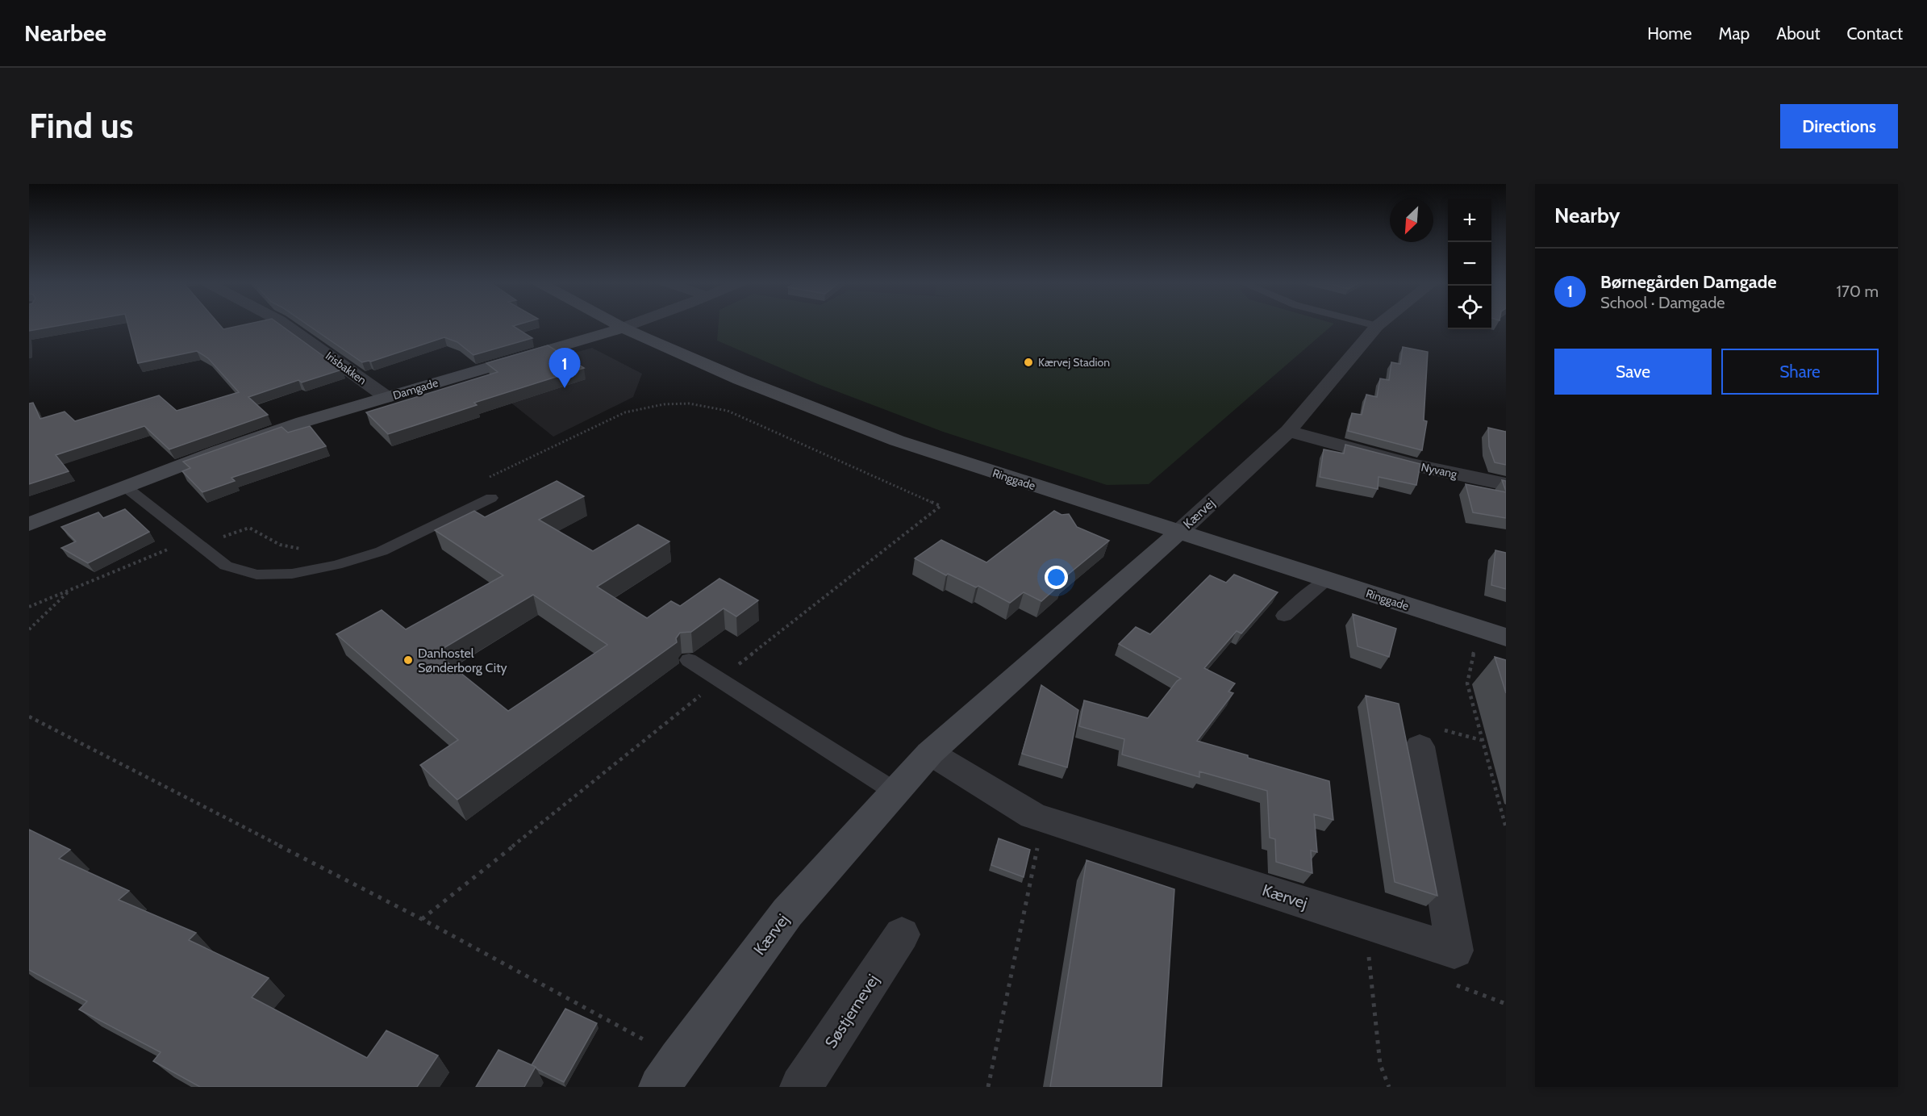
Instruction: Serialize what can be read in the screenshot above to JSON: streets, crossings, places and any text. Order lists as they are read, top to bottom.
{
  "streets": {
    "street": [
      "Irisbakken",
      "Damgade",
      "Nyvang",
      "Ringgade",
      "Kærvej",
      "Søstjernevej"
    ]
  },
  "crossings": [
    ["Irisbakken", "Damgade"],
    ["Damgade", "Ringgade"],
    ["Nyvang", "Kærvej"],
    ["Ringgade", "Kærvej"]
  ],
  "places": ["Kærvej Stadion", "Danhostel Sønderborg City"],
  "north": "bottom left",
  "page": {
    "header": "Nearbee",
    "nav": [
      "Home",
      "Map",
      "About",
      "Contact"
    ],
    "buttons": [
      "Directions",
      ["Save", "Share"]
    ],
    "title": "Find us",
    "heading": "Nearby",
    "map_buttons": ["+", "−"],
    "list": [
      {
        "mark": "1",
        "name": "Børnegården Damgade",
        "note": "School · Damgade",
        "value": "170 m"
      }
    ],
    "pins": "1"
  }
}
